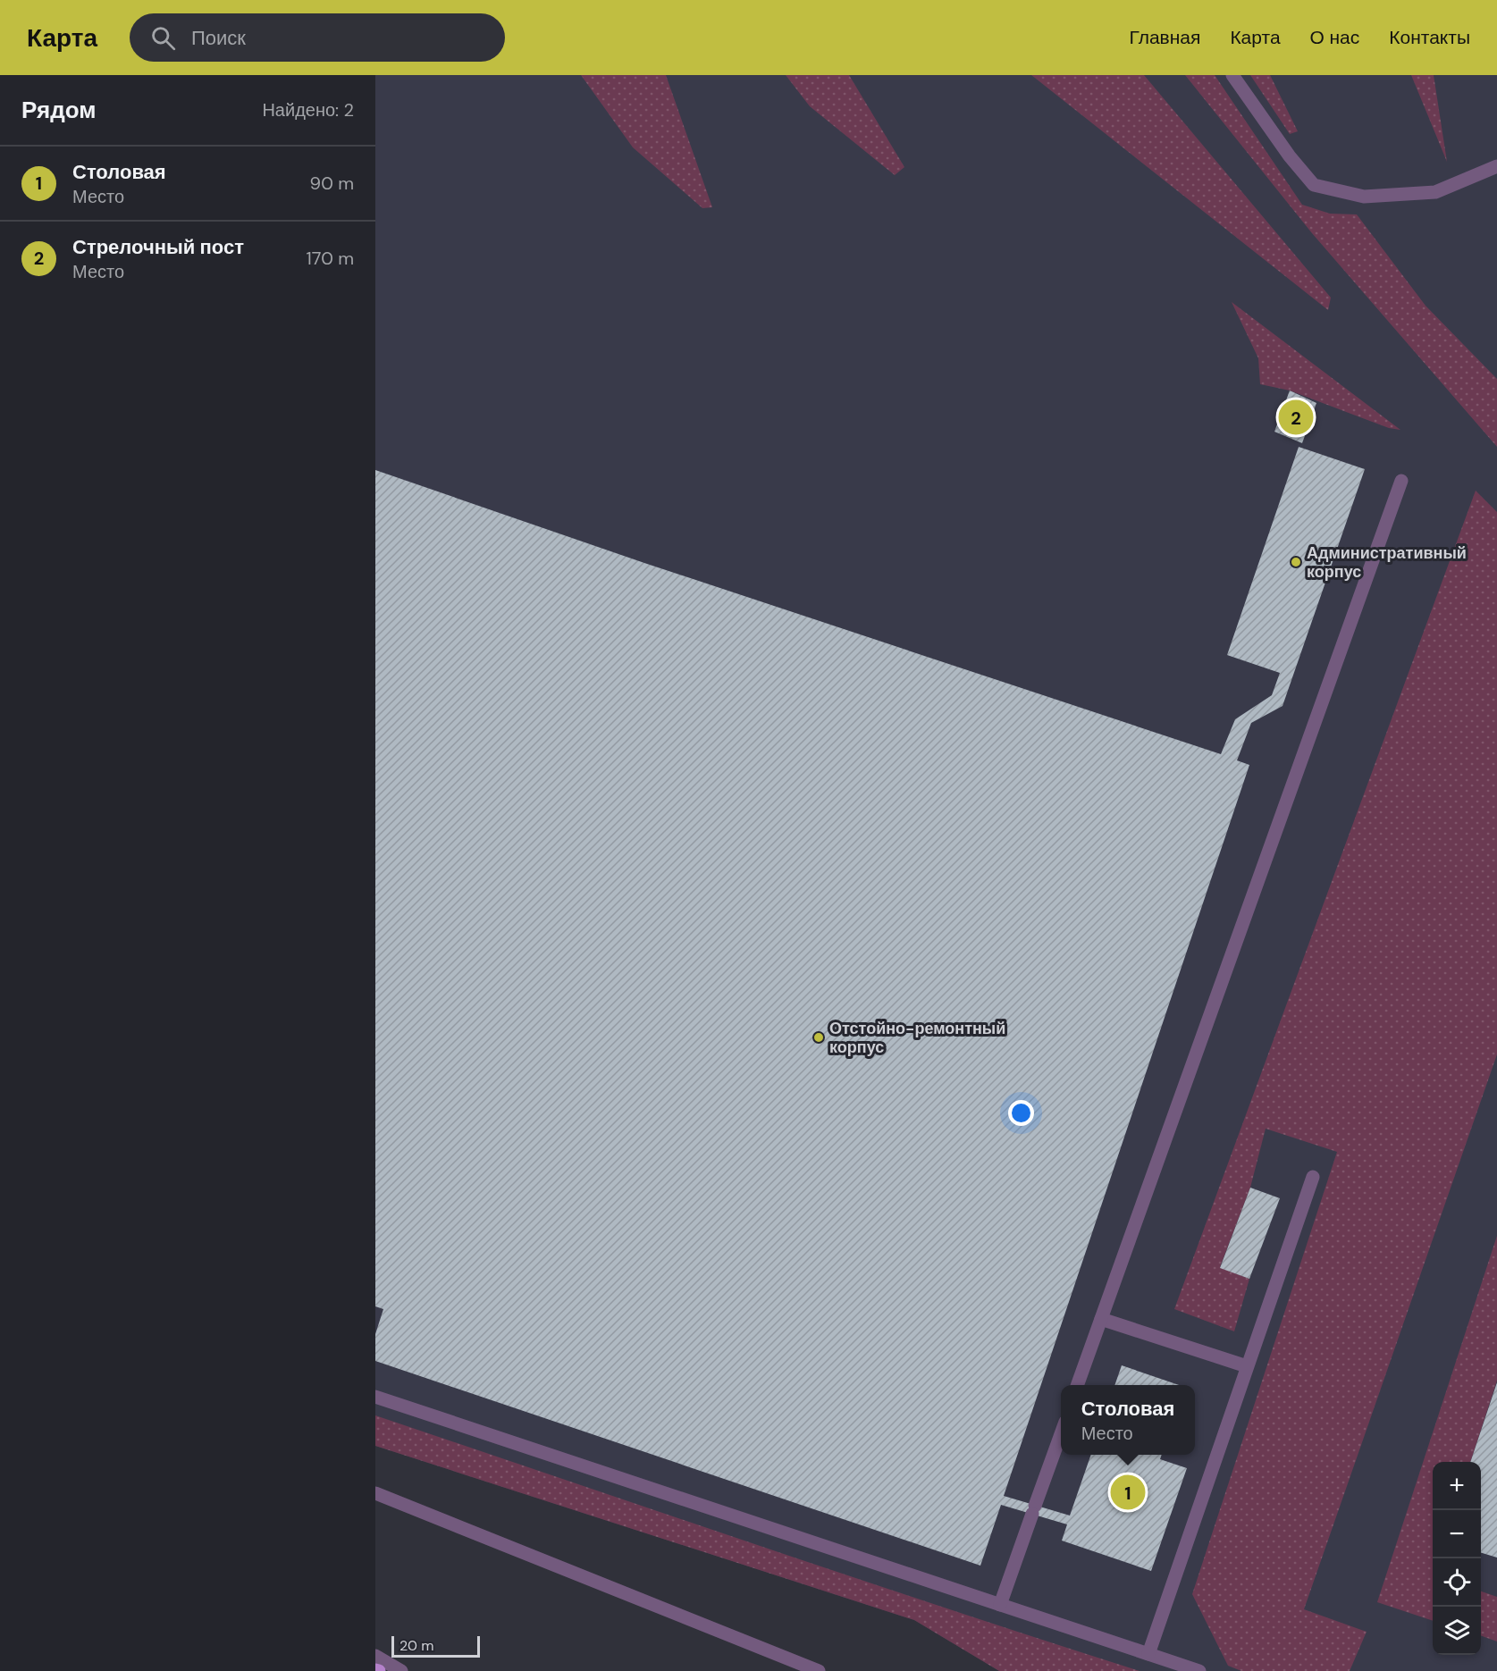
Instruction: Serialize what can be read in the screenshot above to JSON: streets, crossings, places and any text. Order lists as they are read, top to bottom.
{
  "places": ["Административный корпус", "Отстойно-ремонтный корпус"],
  "scale_bar": "20 m",
  "page": {
    "header": "Карта",
    "search": "Поиск",
    "nav": [
      "Главная",
      "Карта",
      "О нас",
      "Контакты"
    ],
    "heading": ["Рядом", "Найдено: 2"],
    "list": [
      {
        "mark": "1",
        "name": "Столовая",
        "note": "Место",
        "value": "90 m"
      },
      {
        "mark": "2",
        "name": "Стрелочный пост",
        "note": "Место",
        "value": "170 m"
      }
    ],
    "pins": ["2", "1"],
    "popup": ["Столовая", "Место"],
    "map_buttons": ["+", "−"],
    "scale": "20 m"
  }
}
